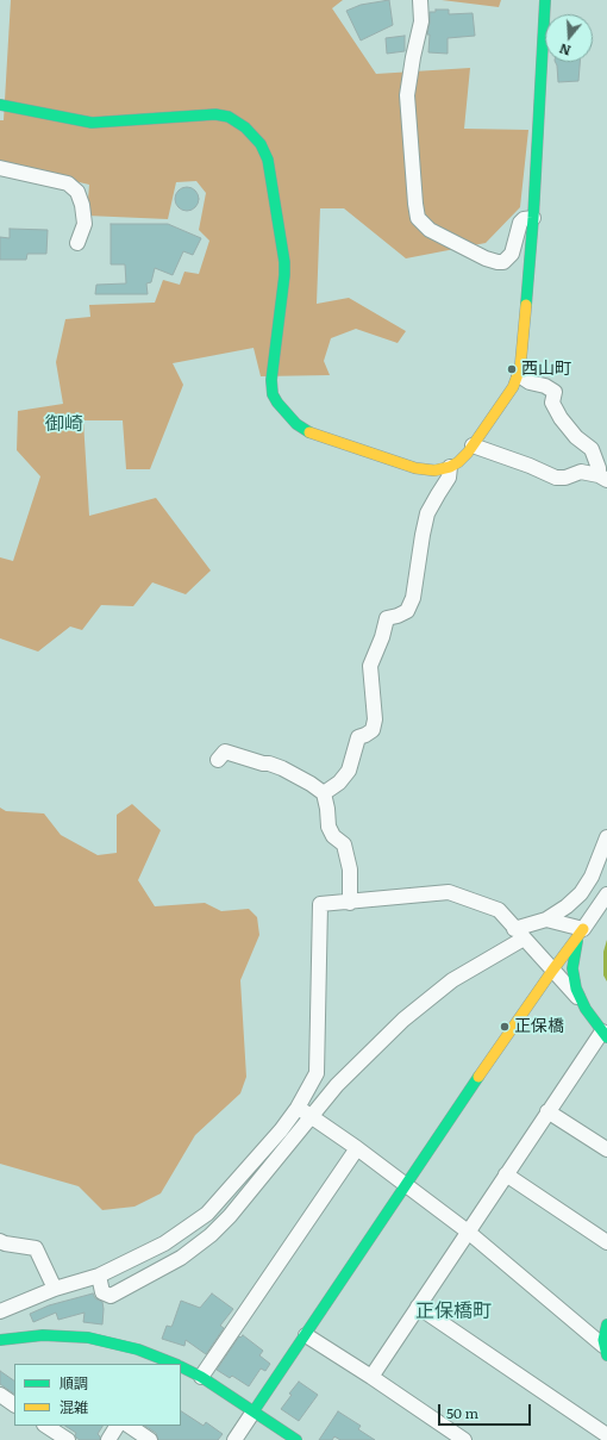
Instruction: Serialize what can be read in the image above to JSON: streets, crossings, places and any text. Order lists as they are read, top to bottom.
{
  "districts": ["御崎", "正保橋町"],
  "places": ["西山町", "正保橋"],
  "legend": ["順調", "混雑"],
  "scale_bar": "50 m",
  "north": "bottom"
}
